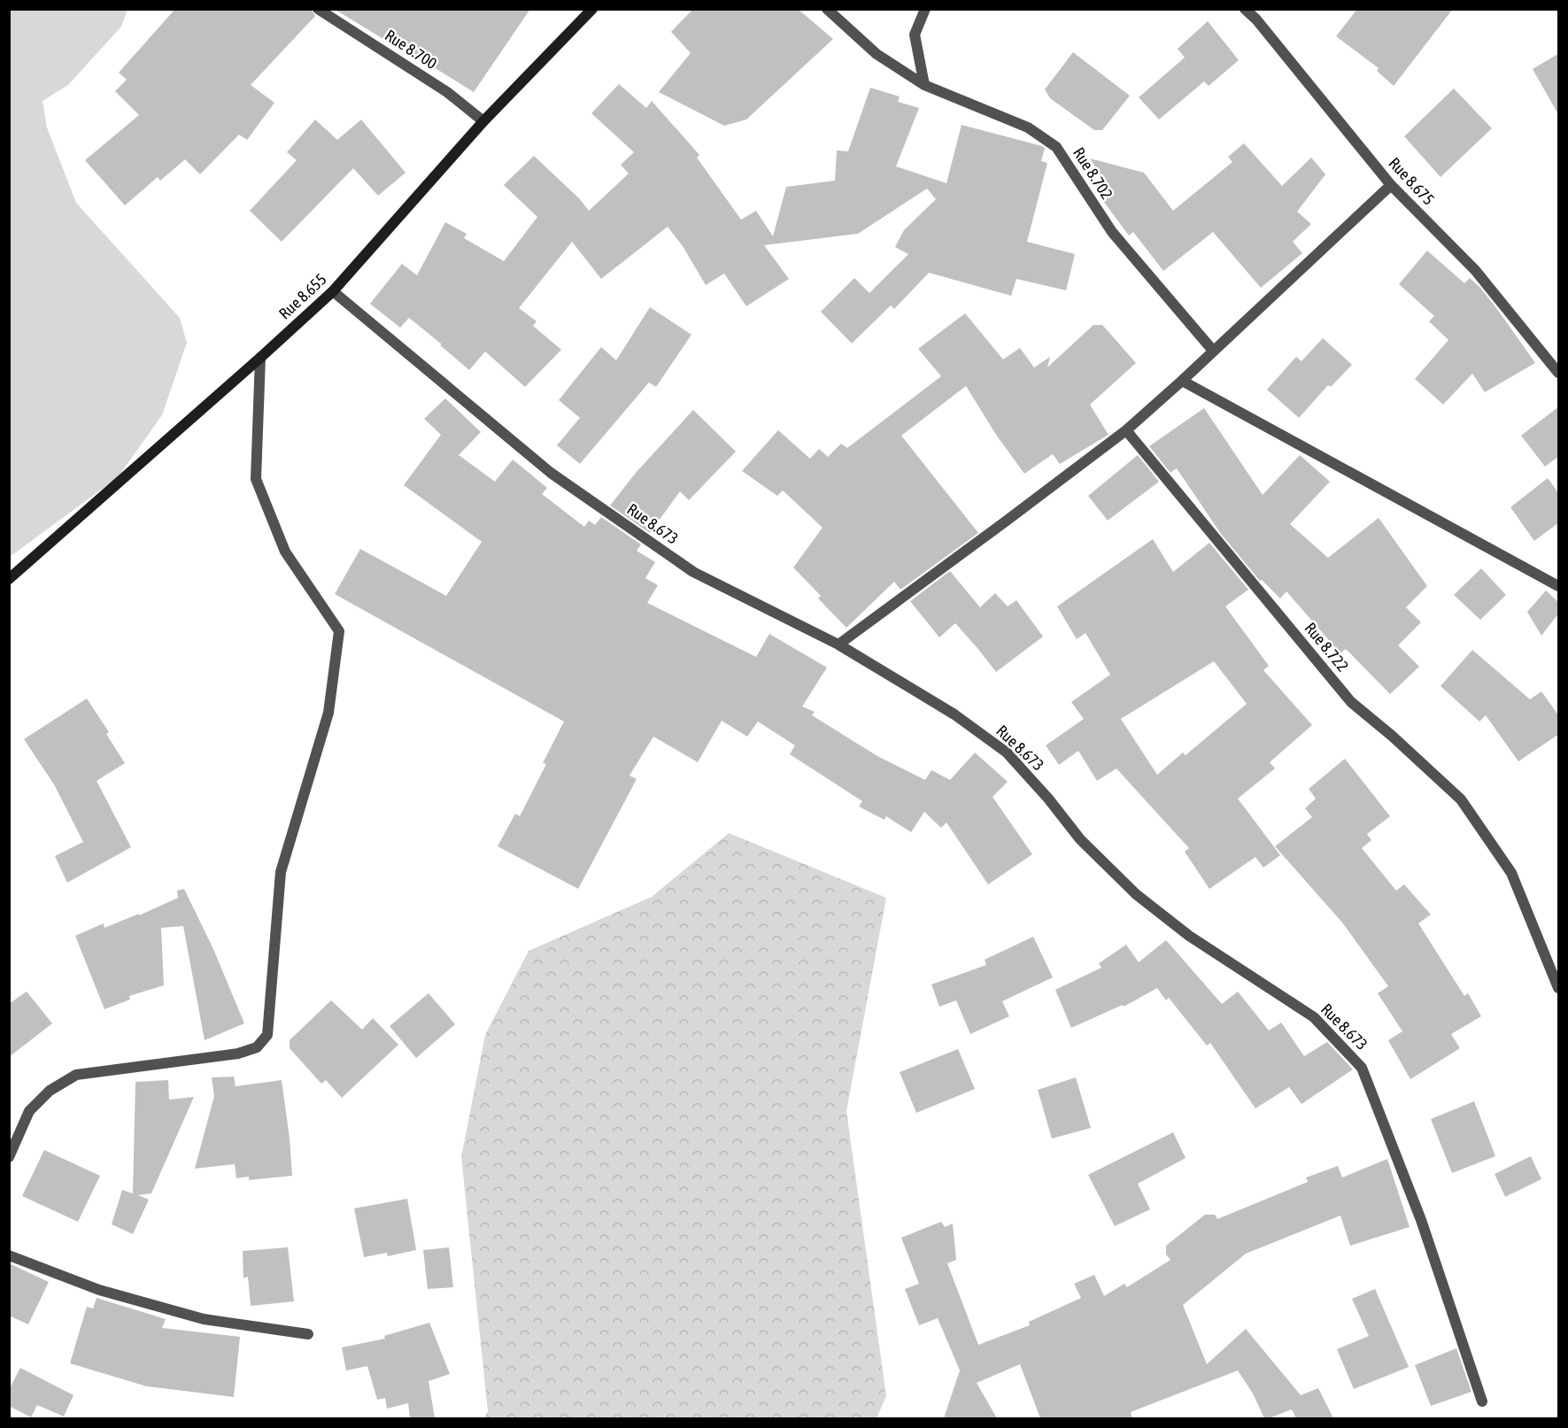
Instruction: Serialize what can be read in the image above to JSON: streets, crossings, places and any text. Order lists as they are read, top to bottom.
{
  "streets": {
    "street": [
      "Rue 8.700",
      "Rue 8.702",
      "Rue 8.675",
      "Rue 8.655",
      "Rue 8.673",
      "Rue 8.722"
    ]
  },
  "crossings": [
    ["Rue 8.700", "Rue 8.655"],
    ["Rue 8.655", "Rue 8.673"]
  ]
}
